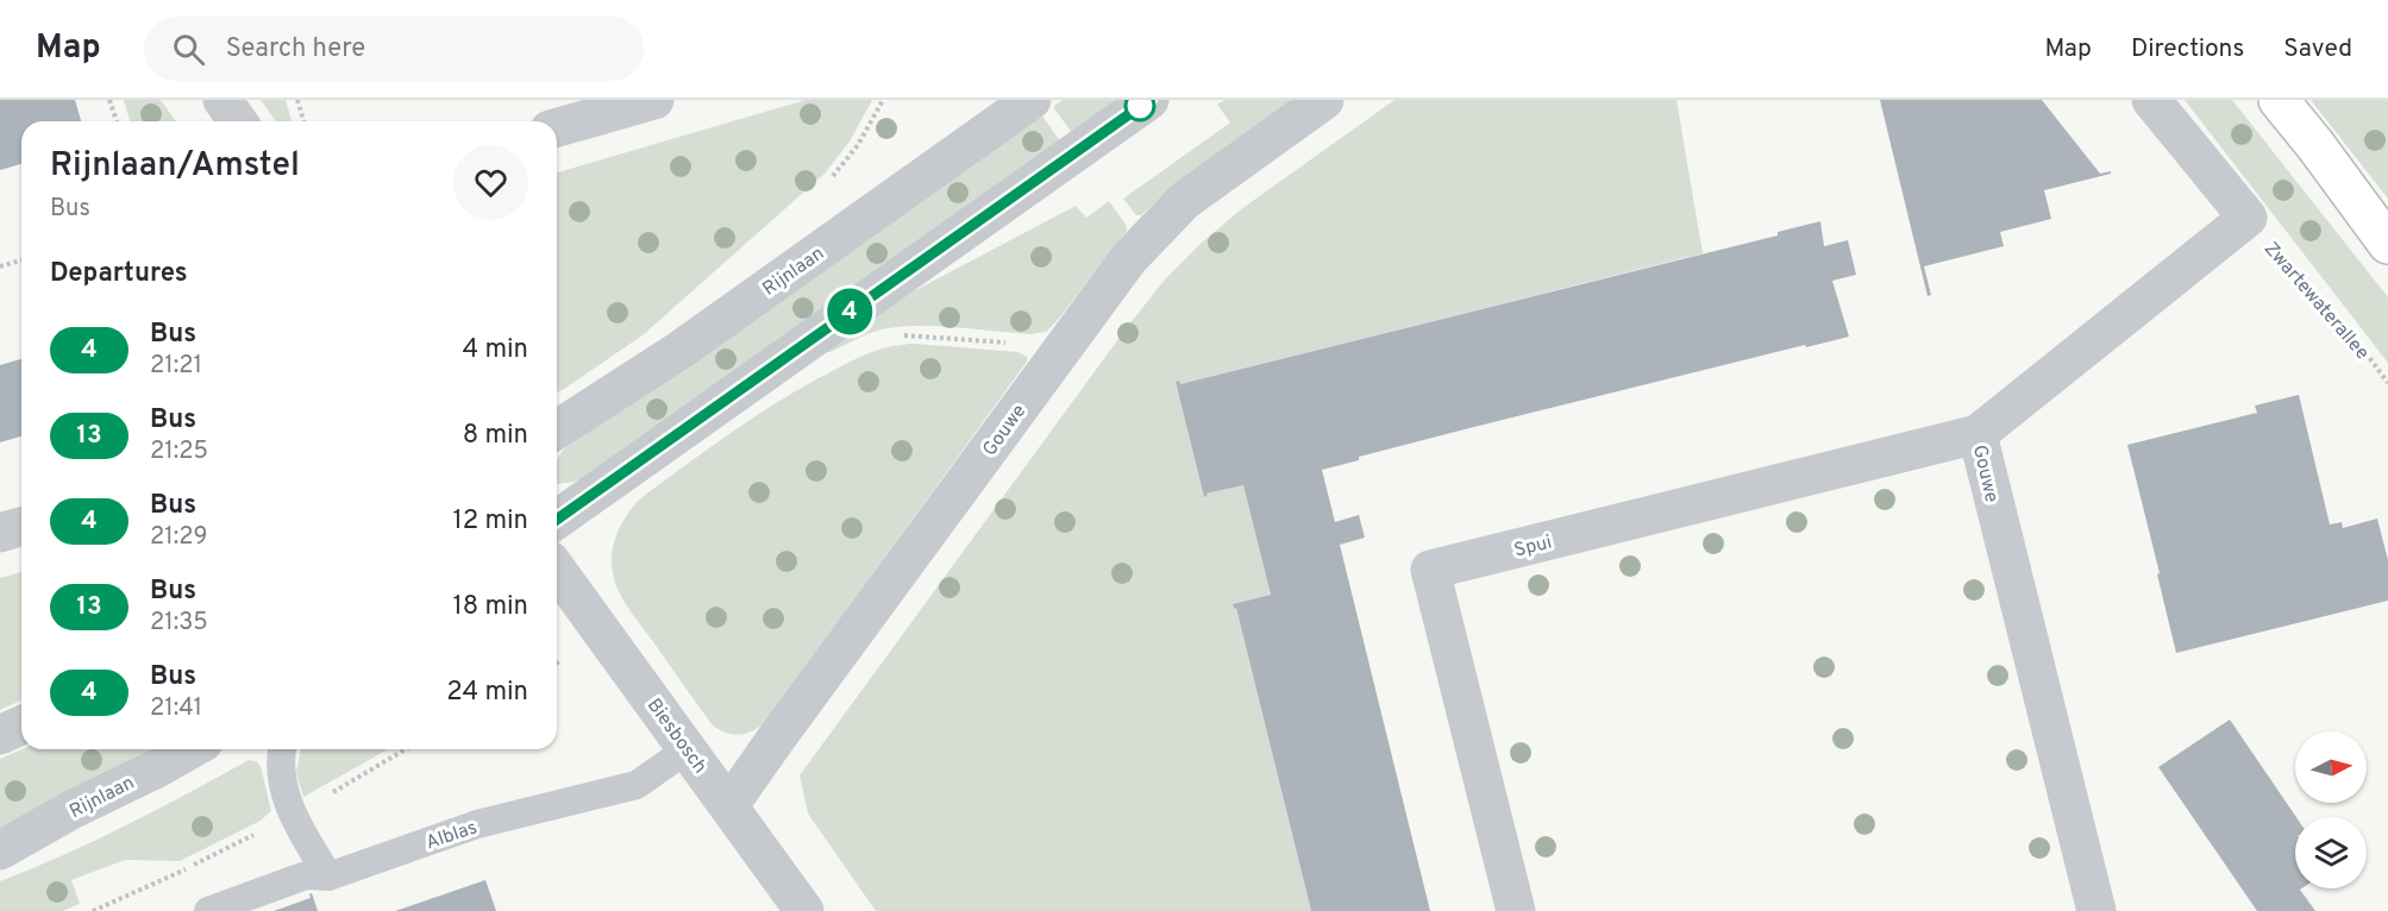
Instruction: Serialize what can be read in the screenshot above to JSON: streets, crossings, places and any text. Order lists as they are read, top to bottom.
{
  "streets": {
    "street": [
      "Rijnlaan",
      "Gouwe",
      "Spui",
      "Biesbosch"
    ],
    "lane": ["Alblas"],
    "path": ["Zwartewaterallee"]
  },
  "crossings": [
    ["Zwartewaterallee", "Gouwe"],
    ["Gouwe", "Spui"],
    ["Gouwe", "Biesbosch"],
    ["Biesbosch", "Alblas"]
  ],
  "lines": ["bus line 4"],
  "north": "right",
  "page": {
    "header": "Map",
    "search": "Search here",
    "nav": ["Map", "Directions", "Saved"],
    "on_map": "4",
    "heading": [
      ["Rijnlaan/Amstel", "Bus"],
      "Departures"
    ],
    "list": [
      {
        "mark": "4",
        "name": "Bus",
        "note": "21:21",
        "value": "4 min"
      },
      {
        "mark": "13",
        "name": "Bus",
        "note": "21:25",
        "value": "8 min"
      },
      {
        "mark": "4",
        "name": "Bus",
        "note": "21:29",
        "value": "12 min"
      },
      {
        "mark": "13",
        "name": "Bus",
        "note": "21:35",
        "value": "18 min"
      },
      {
        "mark": "4",
        "name": "Bus",
        "note": "21:41",
        "value": "24 min"
      }
    ]
  }
}
